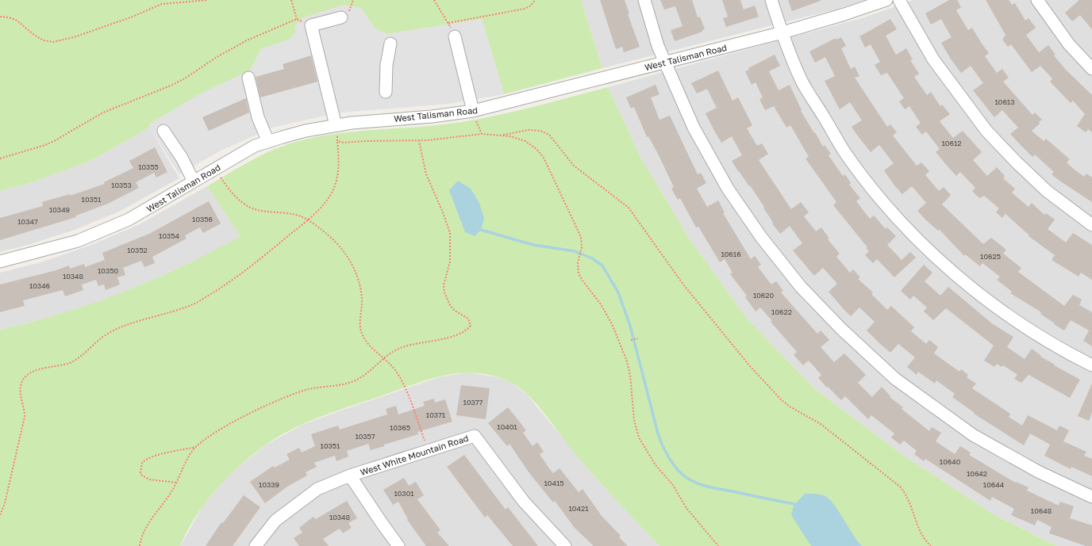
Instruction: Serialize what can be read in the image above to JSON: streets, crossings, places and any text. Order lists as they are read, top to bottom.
{
  "streets": {
    "street": ["West Talisman Road", "West White Mountain Road"]
  },
  "house_numbers": [
    "10613",
    "10612",
    "10355",
    "10353",
    "10351",
    "10349",
    "10356",
    "10347",
    "10354",
    "10352",
    "10616",
    "10625",
    "10350",
    "10348",
    "10346",
    "10620",
    "10622",
    "10377",
    "10371",
    "10401",
    "10365",
    "10357",
    "10351",
    "10640",
    "10642",
    "10415",
    "10339",
    "10644",
    "10301",
    "10421",
    "10648",
    "10348"
  ]
}
